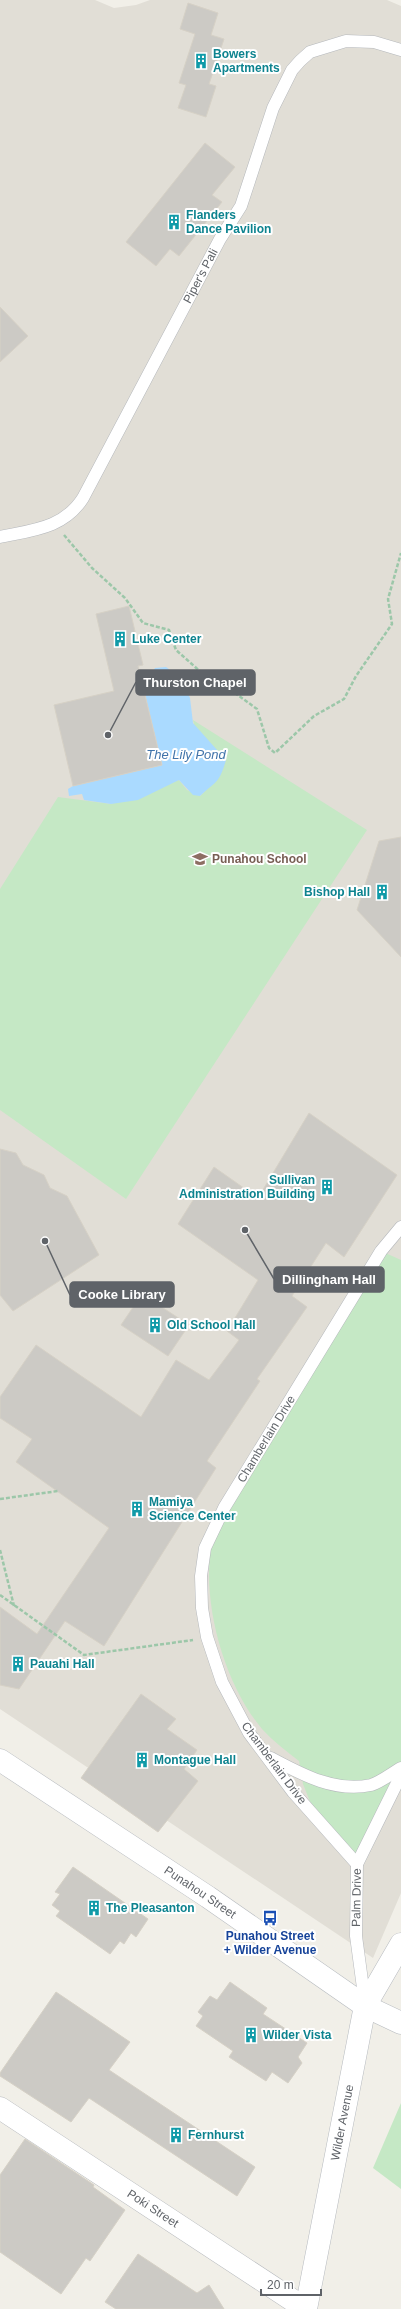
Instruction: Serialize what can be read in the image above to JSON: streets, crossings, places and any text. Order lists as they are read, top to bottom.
{
  "streets": {
    "main road": ["Punahou Street", "Wilder Avenue", "Poki Street"],
    "lane": ["Piper's Pali", "Chamberlain Drive", "Palm Drive"]
  },
  "crossings": [
    ["Chamberlain Drive", "Palm Drive"],
    ["Punahou Street", "Palm Drive"],
    ["Punahou Street", "Wilder Avenue"],
    ["Palm Drive", "Wilder Avenue"],
    ["Wilder Avenue", "Poki Street"]
  ],
  "water": ["The Lily Pond"],
  "places": {
    "building": [
      "Bowers Apartments",
      "Flanders Dance Pavilion",
      "Luke Center",
      "Bishop Hall",
      "Sullivan Administration Building",
      "Old School Hall",
      "Mamiya Science Center",
      "Pauahi Hall",
      "Montague Hall",
      "The Pleasanton",
      "Wilder Vista",
      "Fernhurst"
    ],
    "other": ["Thurston Chapel", "Dillingham Hall", "Cooke Library"],
    "school or university": ["Punahou School"],
    "bus stop": ["Punahou Street + Wilder Avenue"]
  },
  "scale_bar": "20 m"
}
